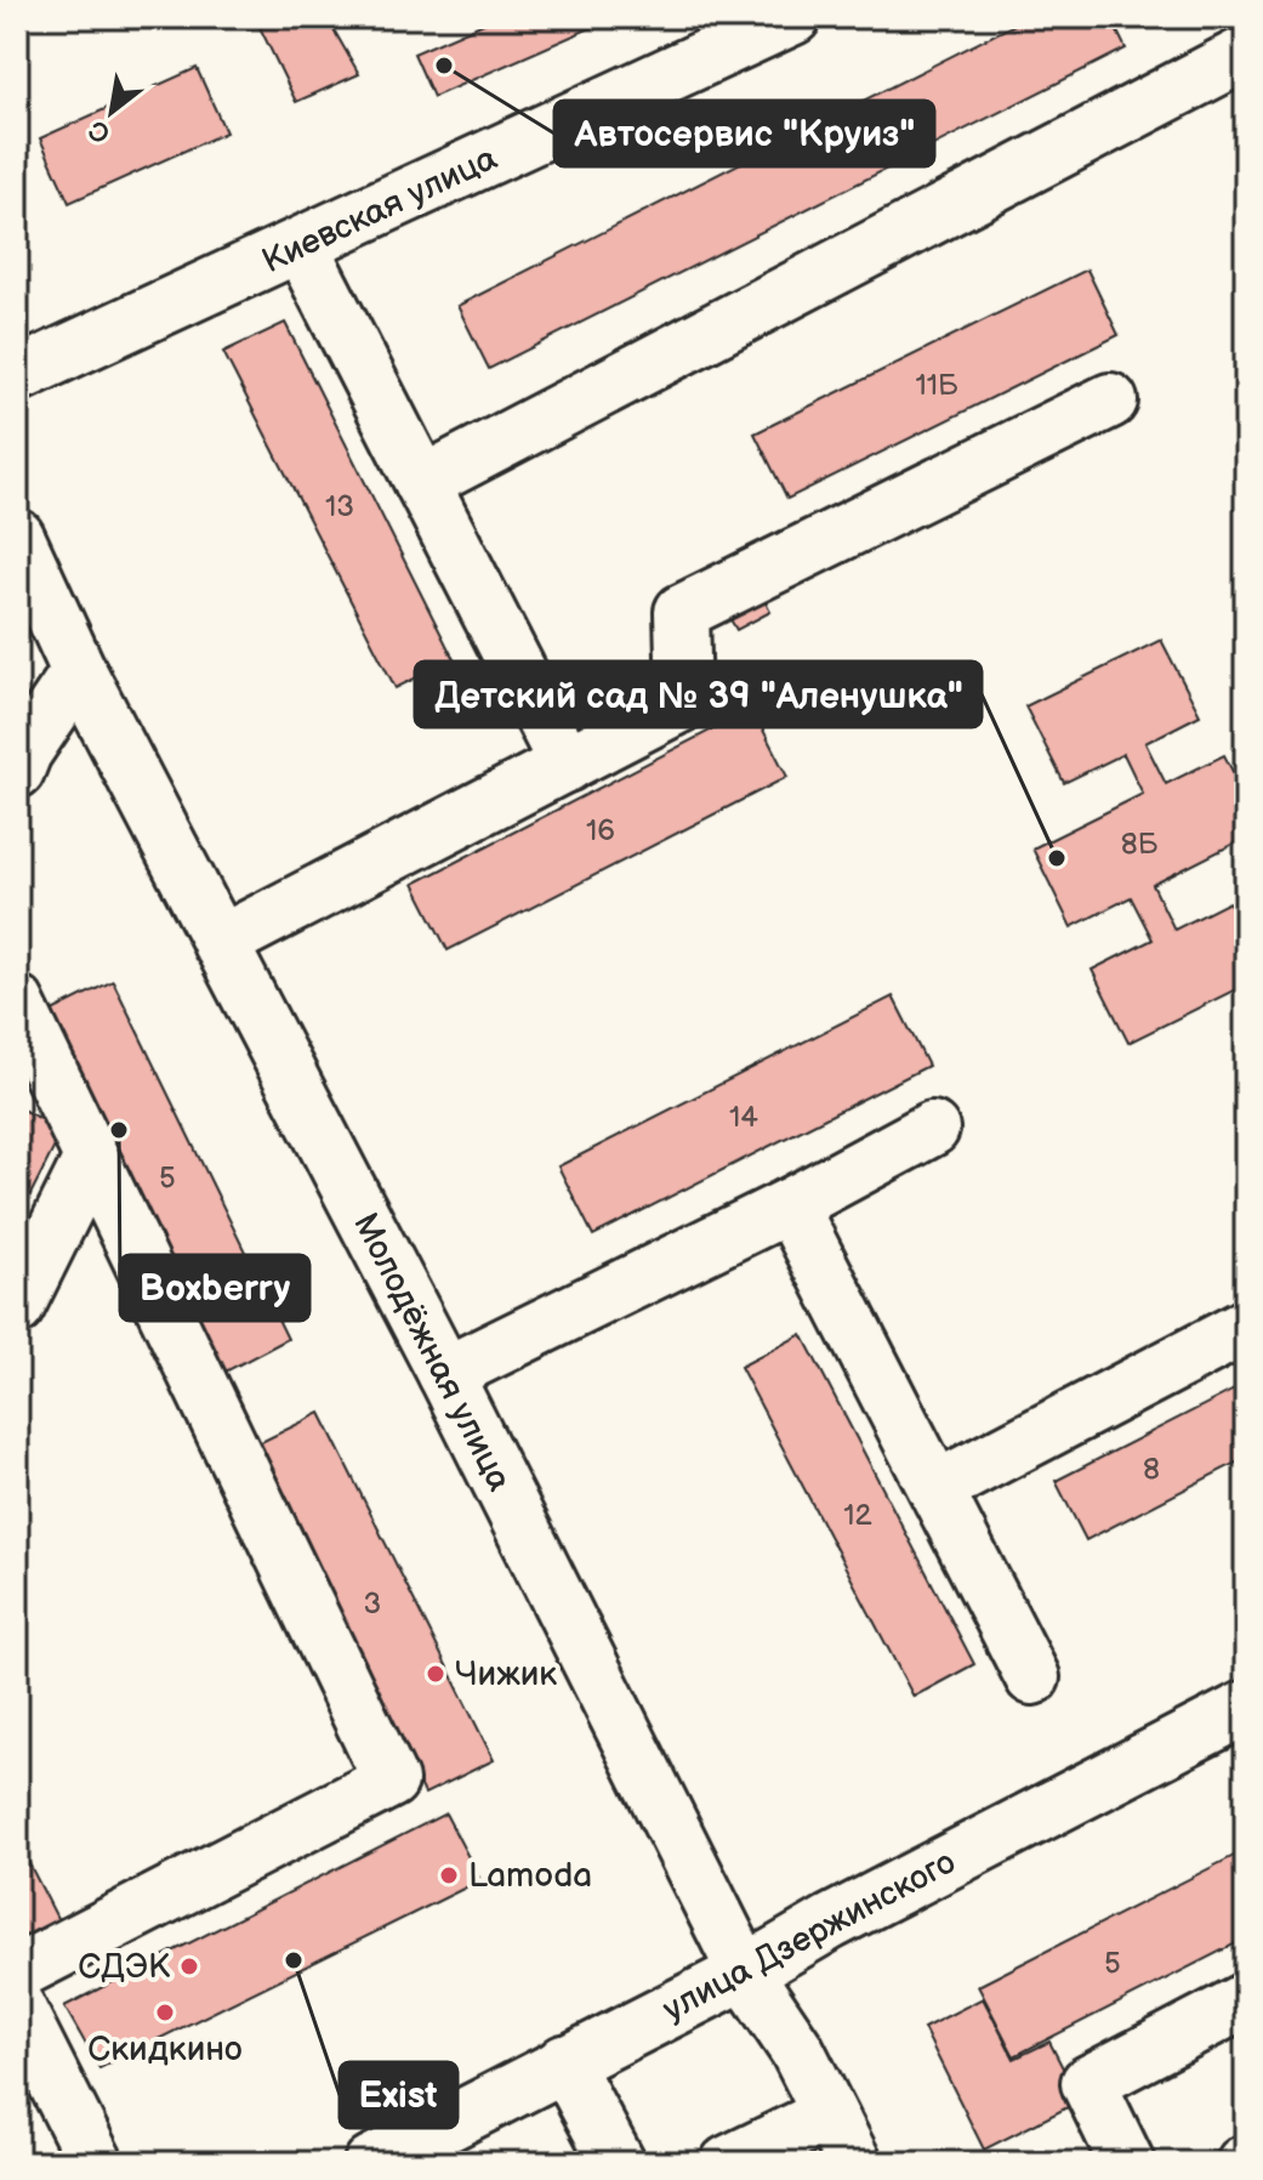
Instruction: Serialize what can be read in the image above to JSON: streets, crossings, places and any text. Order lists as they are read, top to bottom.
{
  "streets": {
    "main road": ["Киевская улица", "Молодёжная улица", "улица Дзержинского"]
  },
  "crossings": [
    ["Молодёжная улица", "улица Дзержинского"]
  ],
  "places": [
    "Автосервис \"Круиз\"",
    "Детский сад № 39 \"Аленушка\"",
    "Boxberry",
    "Чижик",
    "Lamoda",
    "Exist",
    "СДЭК",
    "Скидкино"
  ],
  "house_numbers": [
    "11Б",
    "13",
    "16",
    "8Б",
    "14",
    "5",
    "8",
    "12",
    "3",
    "5"
  ],
  "north": "bottom left"
}
